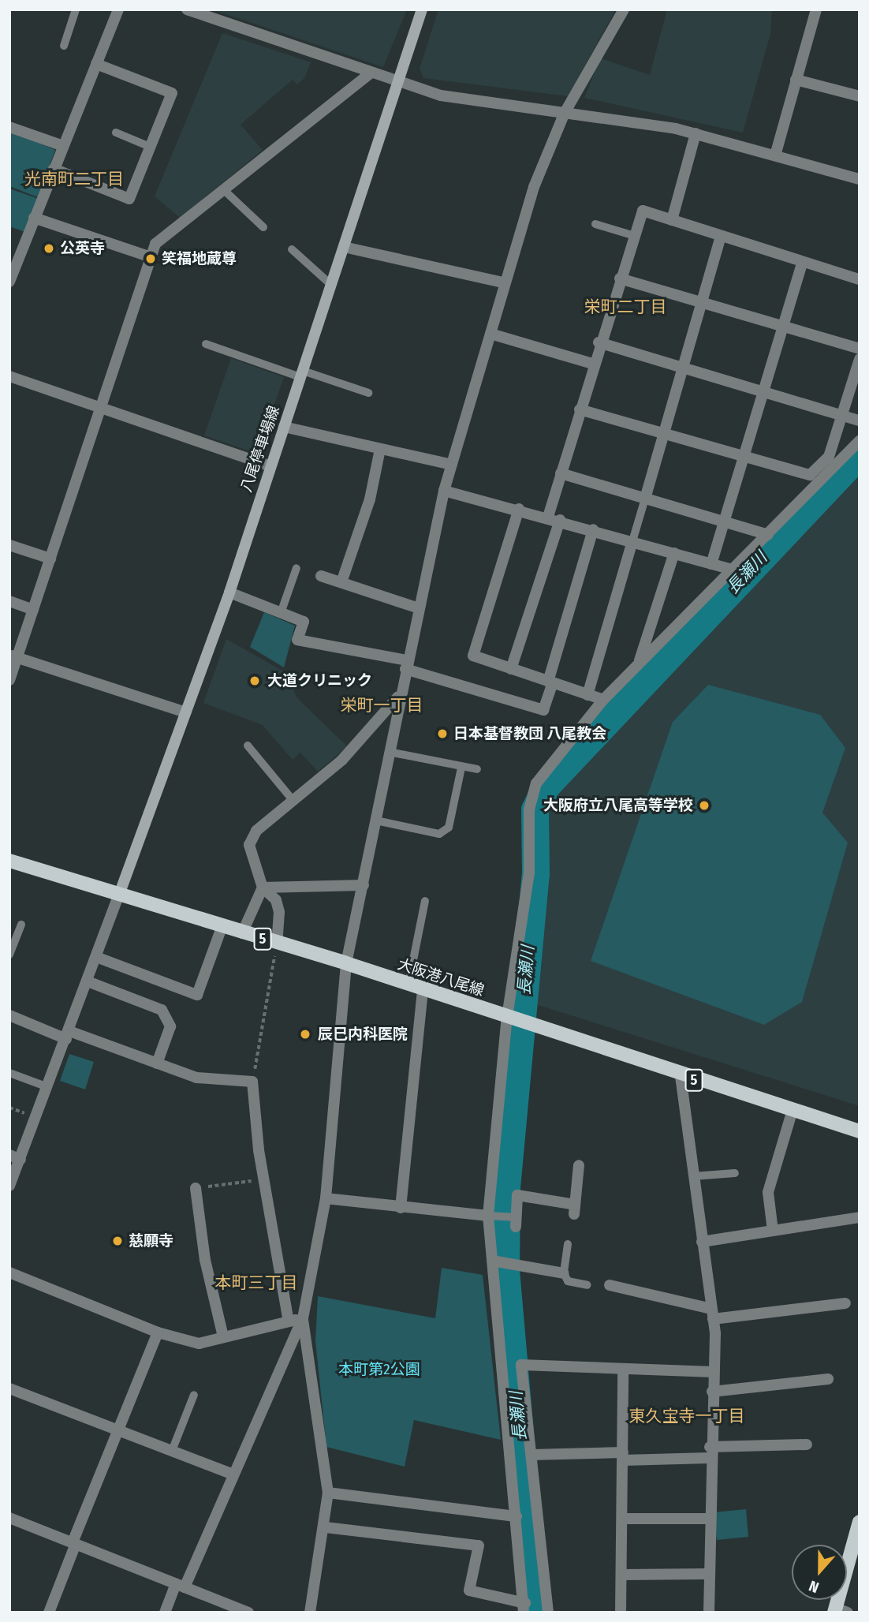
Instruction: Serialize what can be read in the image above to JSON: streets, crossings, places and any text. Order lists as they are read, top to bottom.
{
  "streets": {
    "main road": ["八尾停車場線", "5", "大阪港八尾線"]
  },
  "crossings": [
    ["八尾停車場線", "大阪港八尾線"]
  ],
  "districts": [
    "光南町二丁目",
    "栄町二丁目",
    "栄町一丁目",
    "本町三丁目",
    "東久宝寺一丁目"
  ],
  "water": ["長瀬川"],
  "parks": ["本町第2公園"],
  "places": [
    "公英寺",
    "笑福地蔵尊",
    "大道クリニック",
    "日本基督教団 八尾教会",
    "大阪府立八尾高等学校",
    "辰巳内科医院",
    "慈願寺"
  ],
  "north": "bottom"
}
